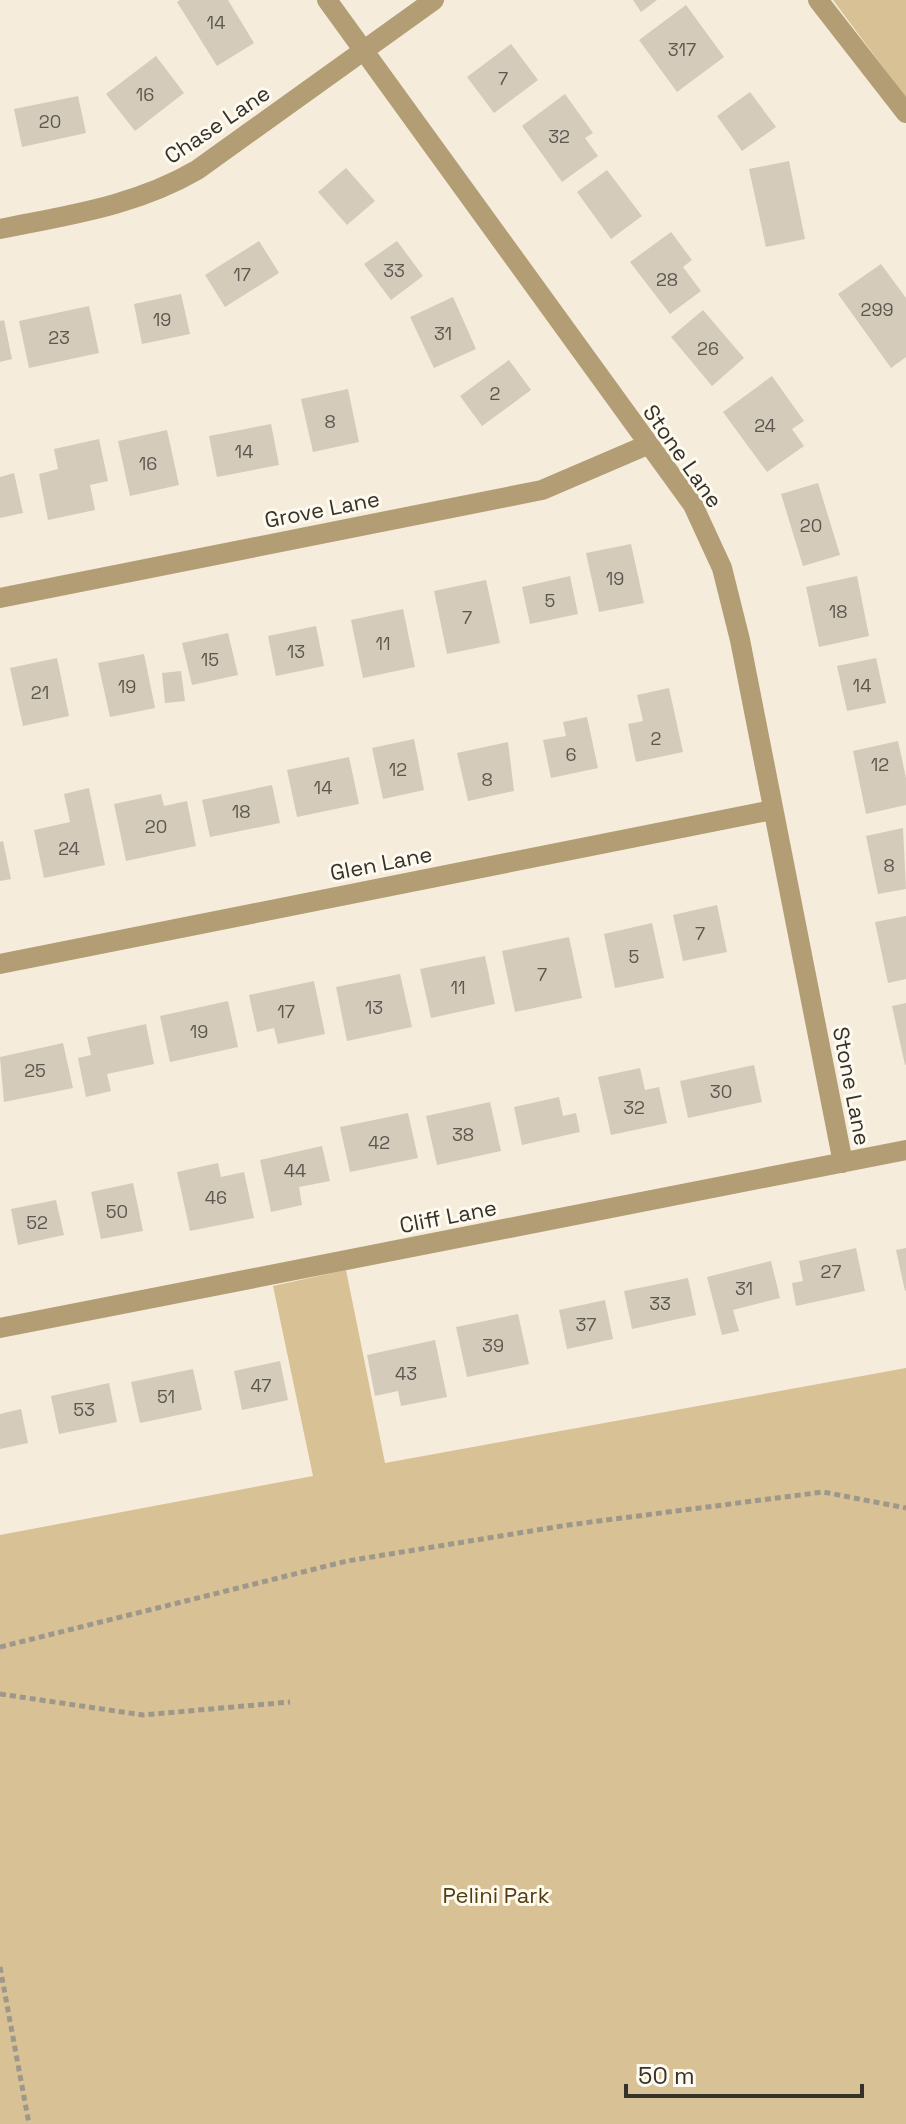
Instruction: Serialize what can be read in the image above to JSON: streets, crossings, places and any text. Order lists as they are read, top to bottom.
{
  "streets": {
    "street": [
      "Chase Lane",
      "Stone Lane",
      "Grove Lane",
      "Glen Lane",
      "Cliff Lane"
    ]
  },
  "crossings": [
    ["Chase Lane", "Stone Lane"],
    ["Stone Lane", "Grove Lane"],
    ["Stone Lane", "Glen Lane"],
    ["Stone Lane", "Cliff Lane"]
  ],
  "parks": ["Pelini Park"],
  "house_numbers": [
    "14",
    "317",
    "7",
    "16",
    "20",
    "32",
    "33",
    "17",
    "28",
    "299",
    "19",
    "31",
    "23",
    "26",
    "2",
    "8",
    "24",
    "14",
    "16",
    "20",
    "19",
    "5",
    "18",
    "7",
    "11",
    "13",
    "15",
    "14",
    "19",
    "21",
    "2",
    "6",
    "12",
    "12",
    "8",
    "14",
    "18",
    "20",
    "24",
    "8",
    "7",
    "5",
    "7",
    "11",
    "13",
    "17",
    "19",
    "25",
    "30",
    "32",
    "38",
    "42",
    "44",
    "46",
    "50",
    "52",
    "27",
    "31",
    "33",
    "37",
    "39",
    "43",
    "47",
    "51",
    "53"
  ],
  "scale_bar": "50 m"
}
